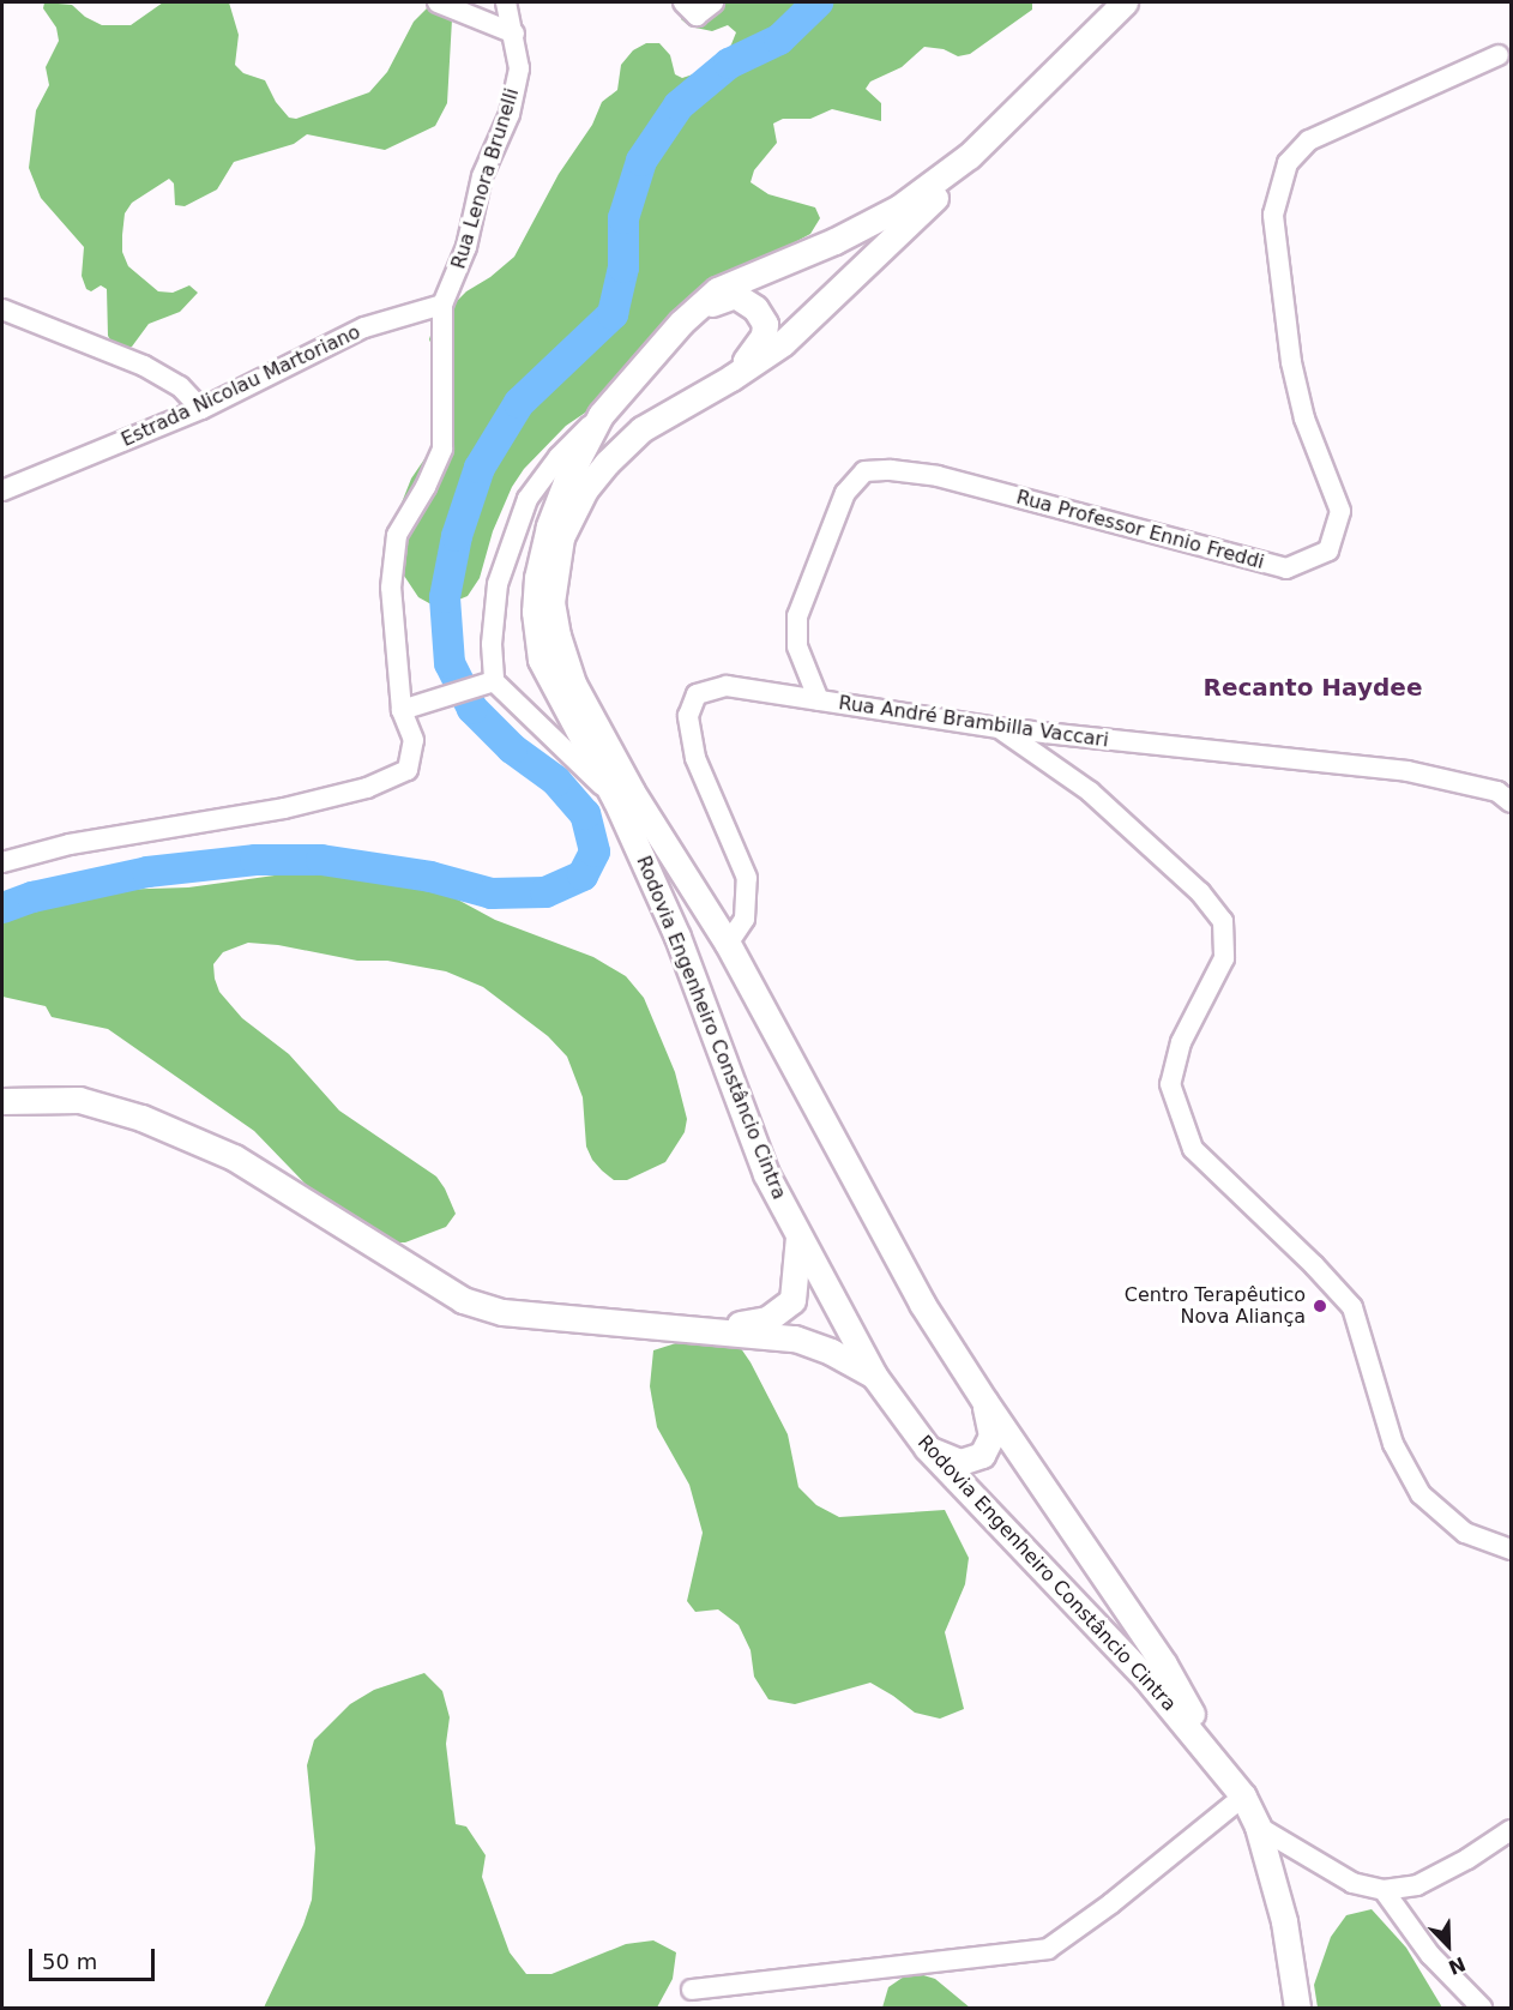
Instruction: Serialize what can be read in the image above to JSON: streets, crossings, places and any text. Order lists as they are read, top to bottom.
{
  "streets": {
    "main road": ["Rodovia Engenheiro Constâncio Cintra"],
    "street": [
      "Rua Lenora Brunelli",
      "Estrada Nicolau Martoriano",
      "Rua Professor Ennio Freddi",
      "Rua André Brambilla Vaccari"
    ]
  },
  "crossings": [
    ["Rua Lenora Brunelli", "Estrada Nicolau Martoriano"],
    ["Rua Professor Ennio Freddi", "Rua André Brambilla Vaccari"],
    ["Rua André Brambilla Vaccari", "Rodovia Engenheiro Constâncio Cintra"]
  ],
  "districts": ["Recanto Haydee"],
  "places": ["Centro Terapêutico Nova Aliança"],
  "scale_bar": "50 m",
  "north": "bottom right"
}
